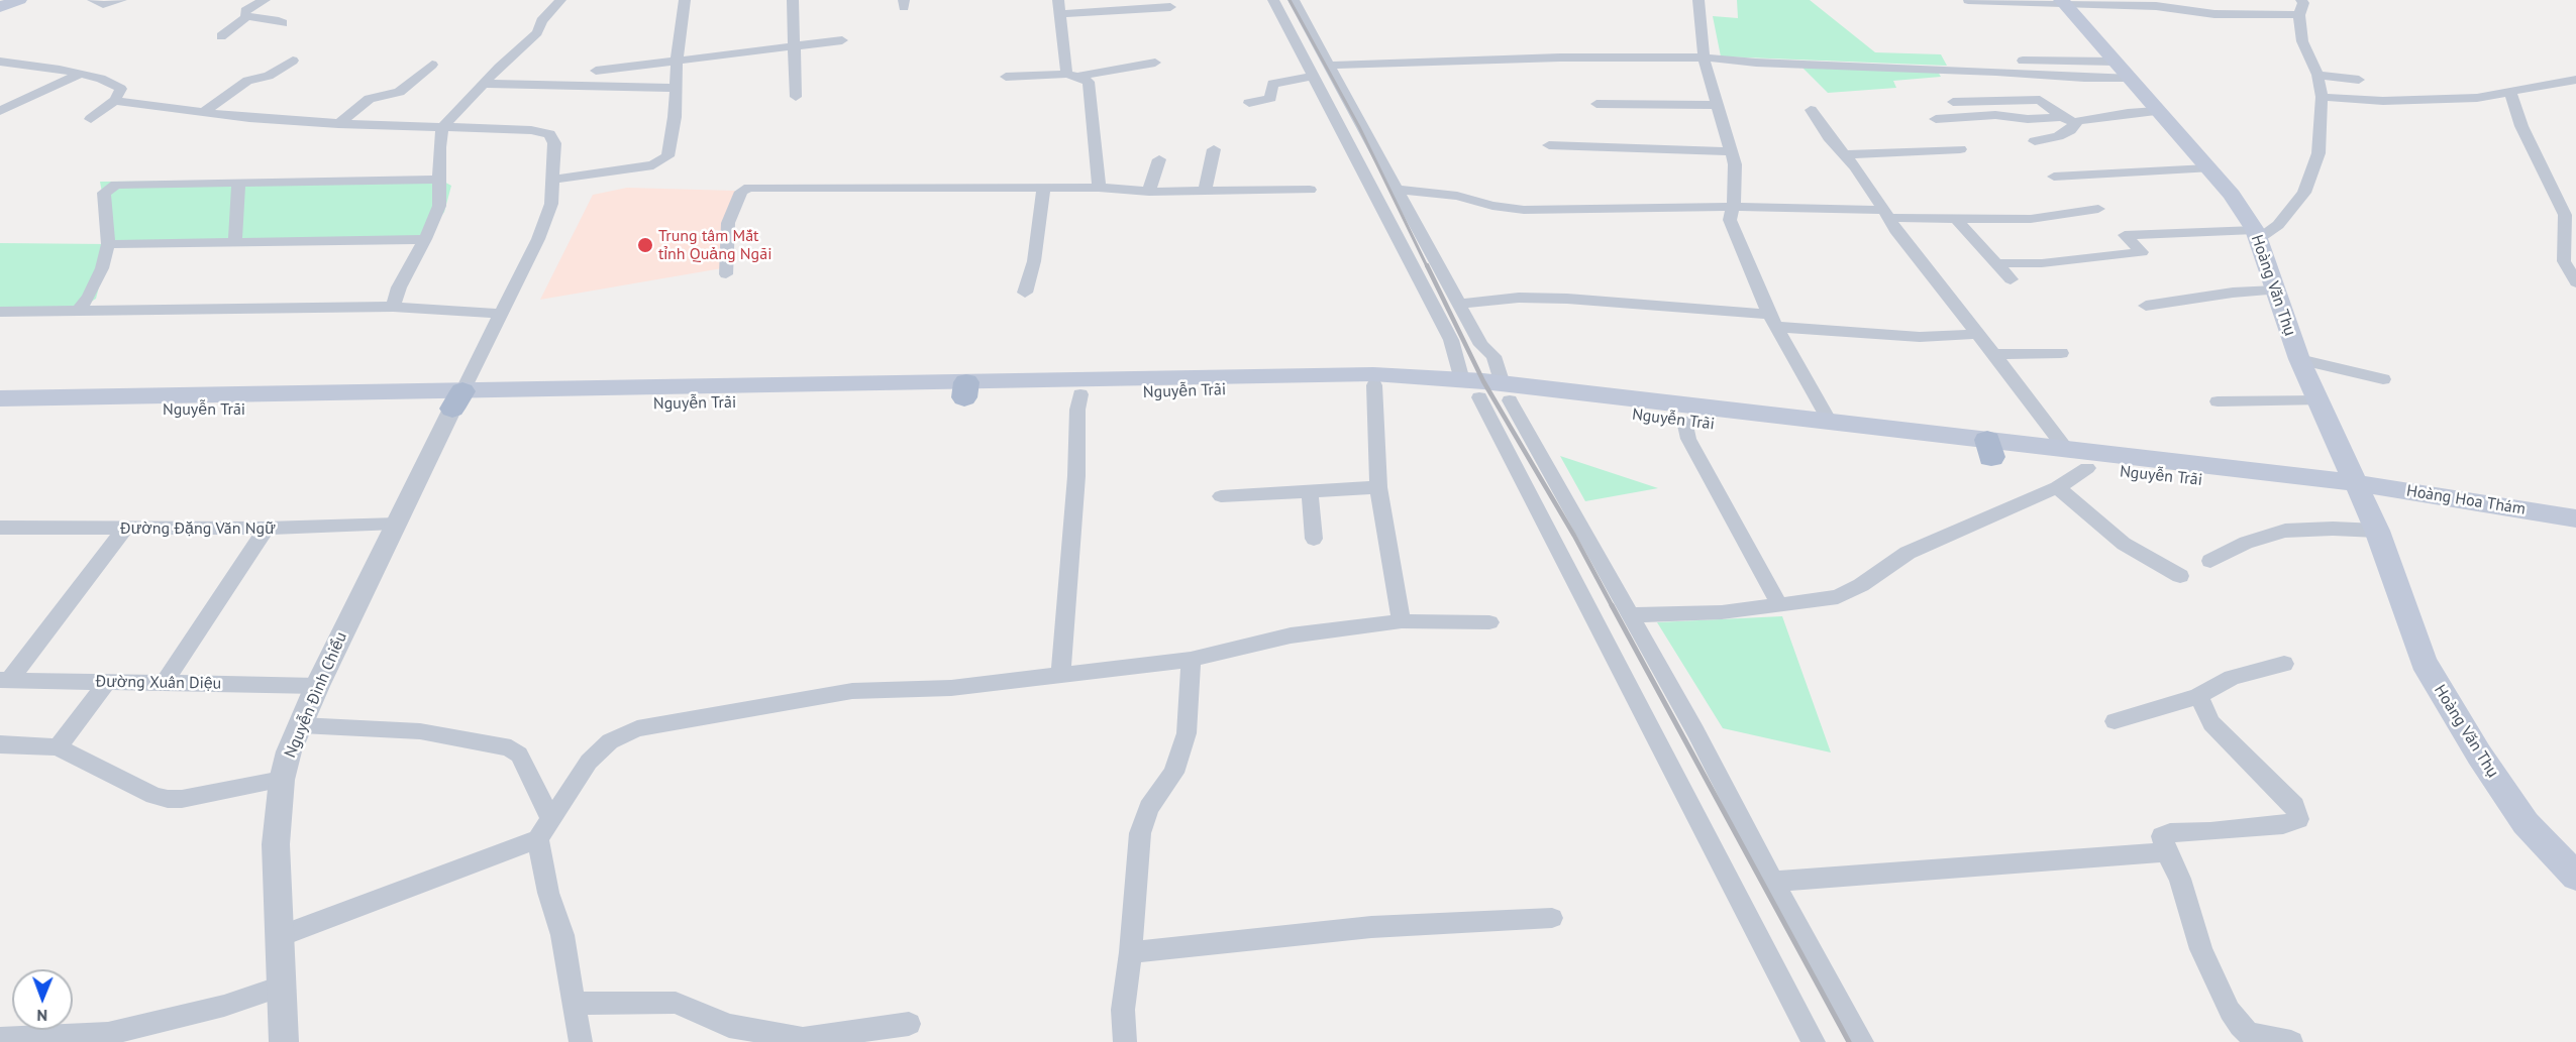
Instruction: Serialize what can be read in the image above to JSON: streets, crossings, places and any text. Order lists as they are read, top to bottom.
{
  "streets": {
    "main road": ["Hoàng Văn Thụ", "Nguyễn Trãi", "Hoàng Hoa Thám"],
    "street": ["Đường Đặng Văn Ngữ", "Đường Xuân Diệu", "Nguyễn Đình Chiểu"]
  },
  "crossings": [
    ["Hoàng Văn Thụ", "Nguyễn Trãi"],
    ["Hoàng Văn Thụ", "Hoàng Hoa Thám"],
    ["Nguyễn Trãi", "Hoàng Hoa Thám"],
    ["Nguyễn Trãi", "Nguyễn Đình Chiểu"],
    ["Đường Đặng Văn Ngữ", "Nguyễn Đình Chiểu"],
    ["Đường Xuân Diệu", "Nguyễn Đình Chiểu"]
  ],
  "places": ["Trung tâm Mắt tỉnh Quảng Ngãi"],
  "north": "bottom"
}
